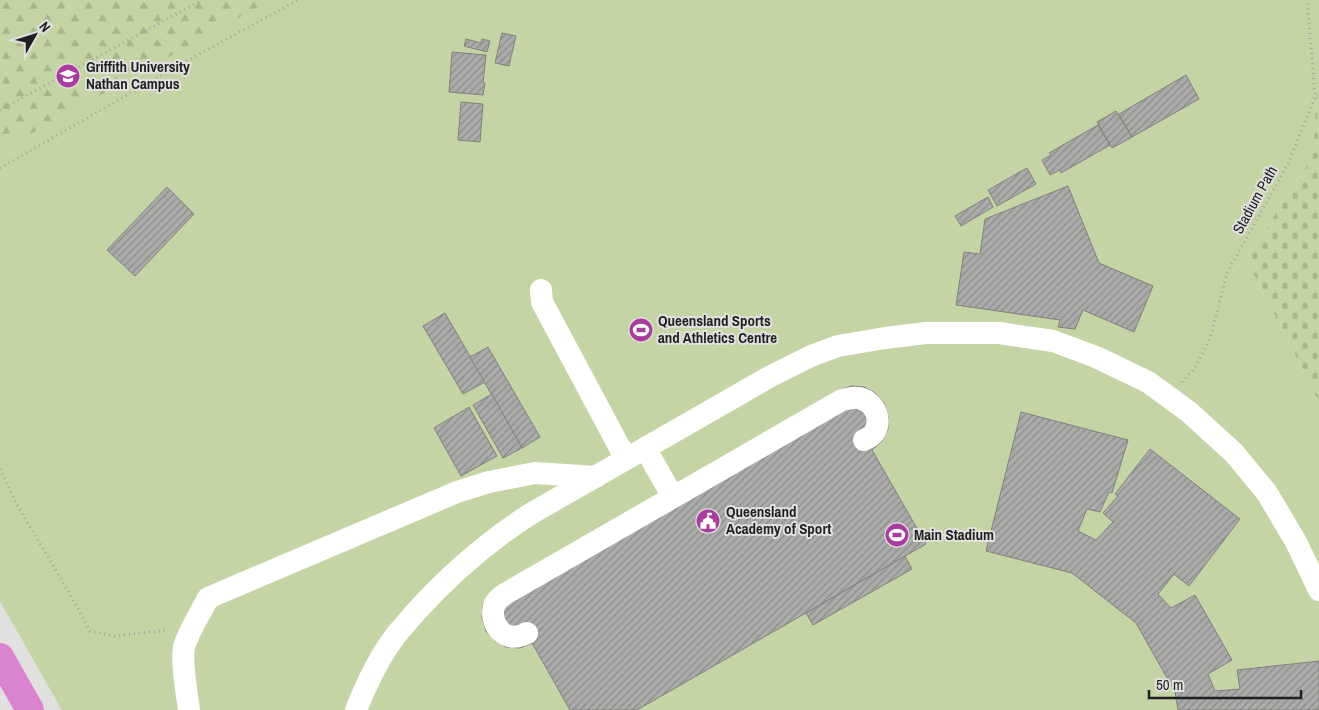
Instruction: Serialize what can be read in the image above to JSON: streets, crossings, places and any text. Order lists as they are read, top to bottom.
{
  "streets": {
    "path": ["Stadium Path"]
  },
  "places": {
    "school or university": ["Griffith University Nathan Campus"],
    "sports": ["Queensland Sports and Athletics Centre", "Main Stadium"],
    "public building": ["Queensland Academy of Sport"]
  },
  "scale_bar": "50 m",
  "north": "top right"
}
